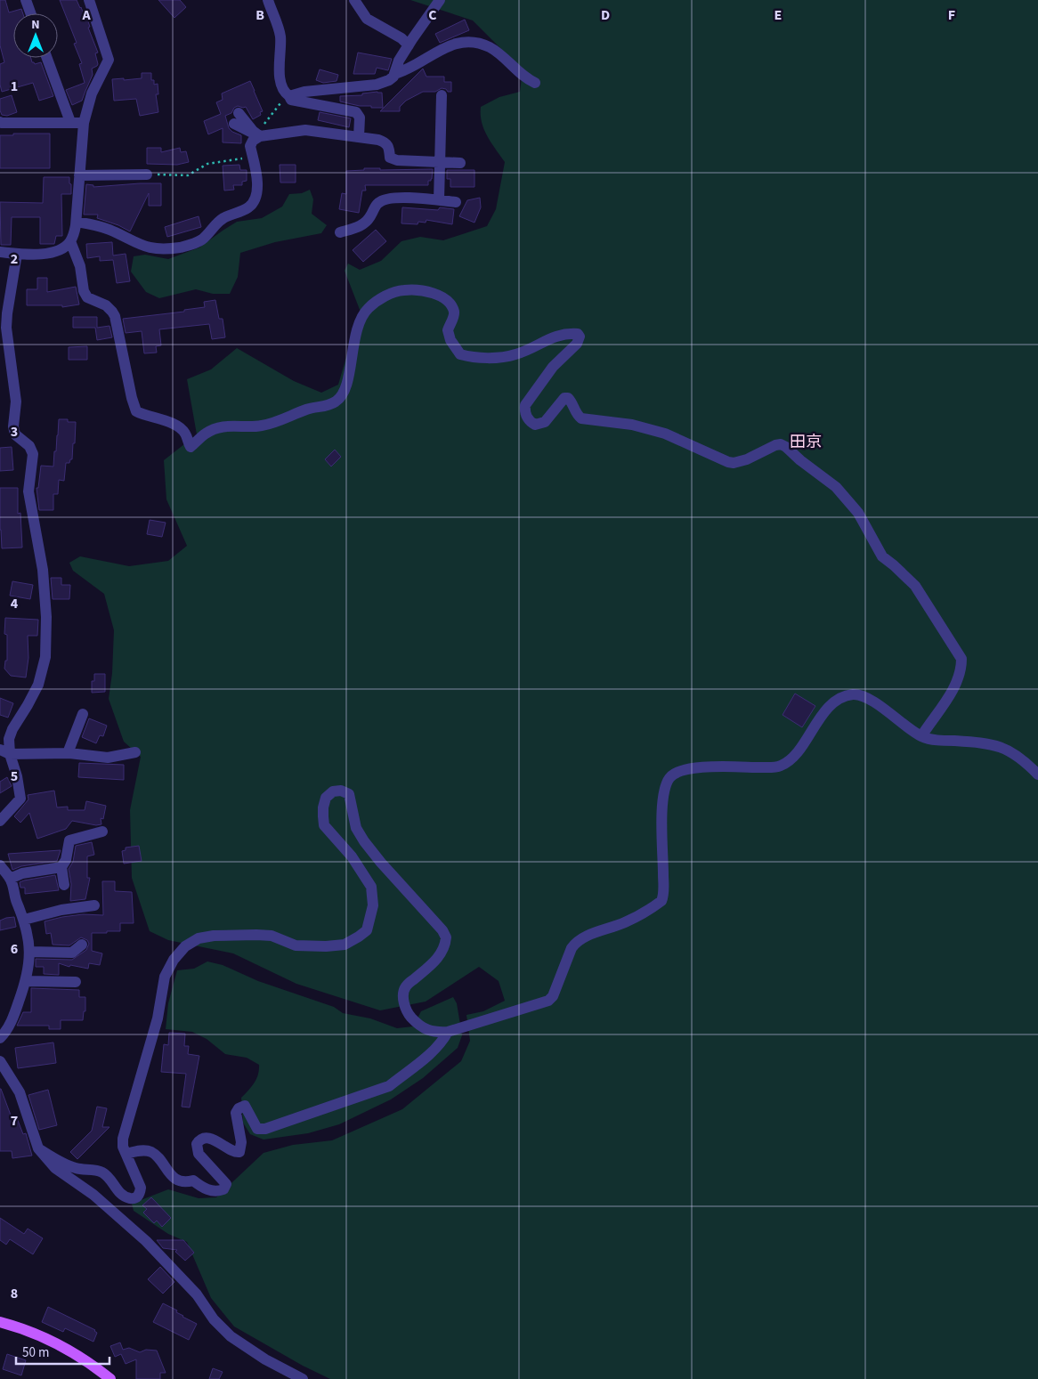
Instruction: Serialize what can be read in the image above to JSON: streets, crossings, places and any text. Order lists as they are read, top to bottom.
{
  "districts": ["田京"],
  "scale_bar": "50 m",
  "north": "top",
  "grid": {
    "columns": [
      "A",
      "B",
      "C",
      "D",
      "E",
      "F"
    ],
    "rows": [
      "1",
      "2",
      "3",
      "4",
      "5",
      "6",
      "7",
      "8"
    ]
  }
}
